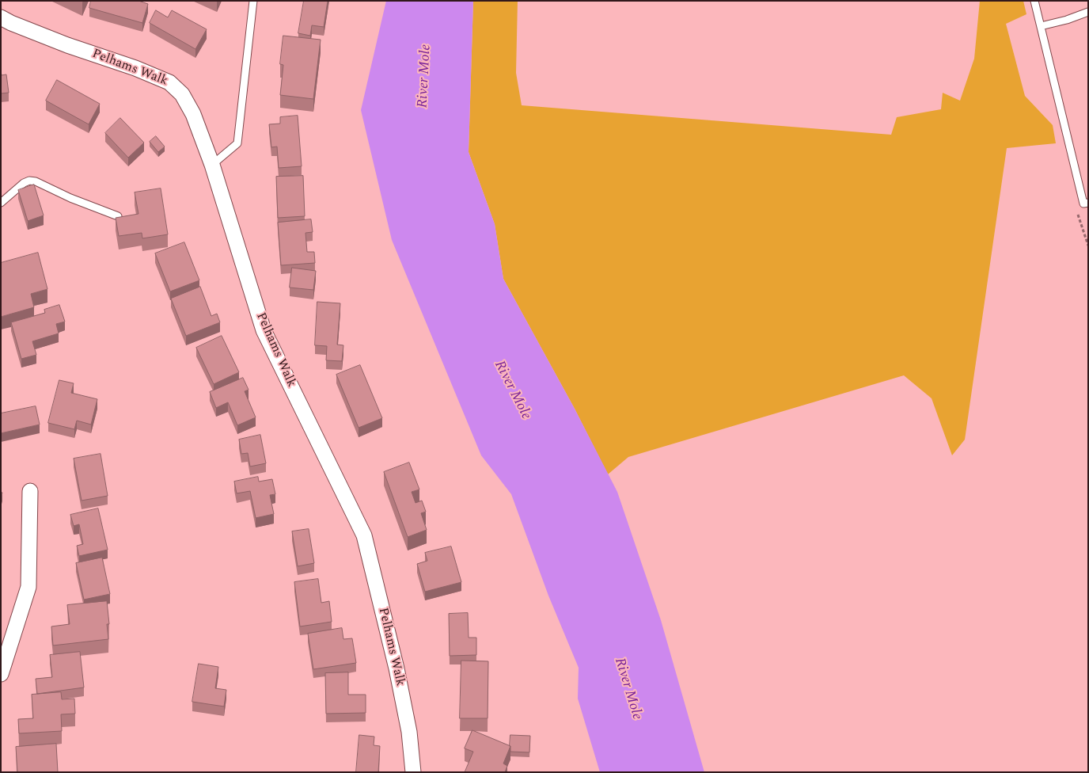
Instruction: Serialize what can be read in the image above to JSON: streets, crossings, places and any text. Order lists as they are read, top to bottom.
{
  "streets": {
    "street": ["Pelhams Walk"]
  },
  "water": ["River Mole"]
}
